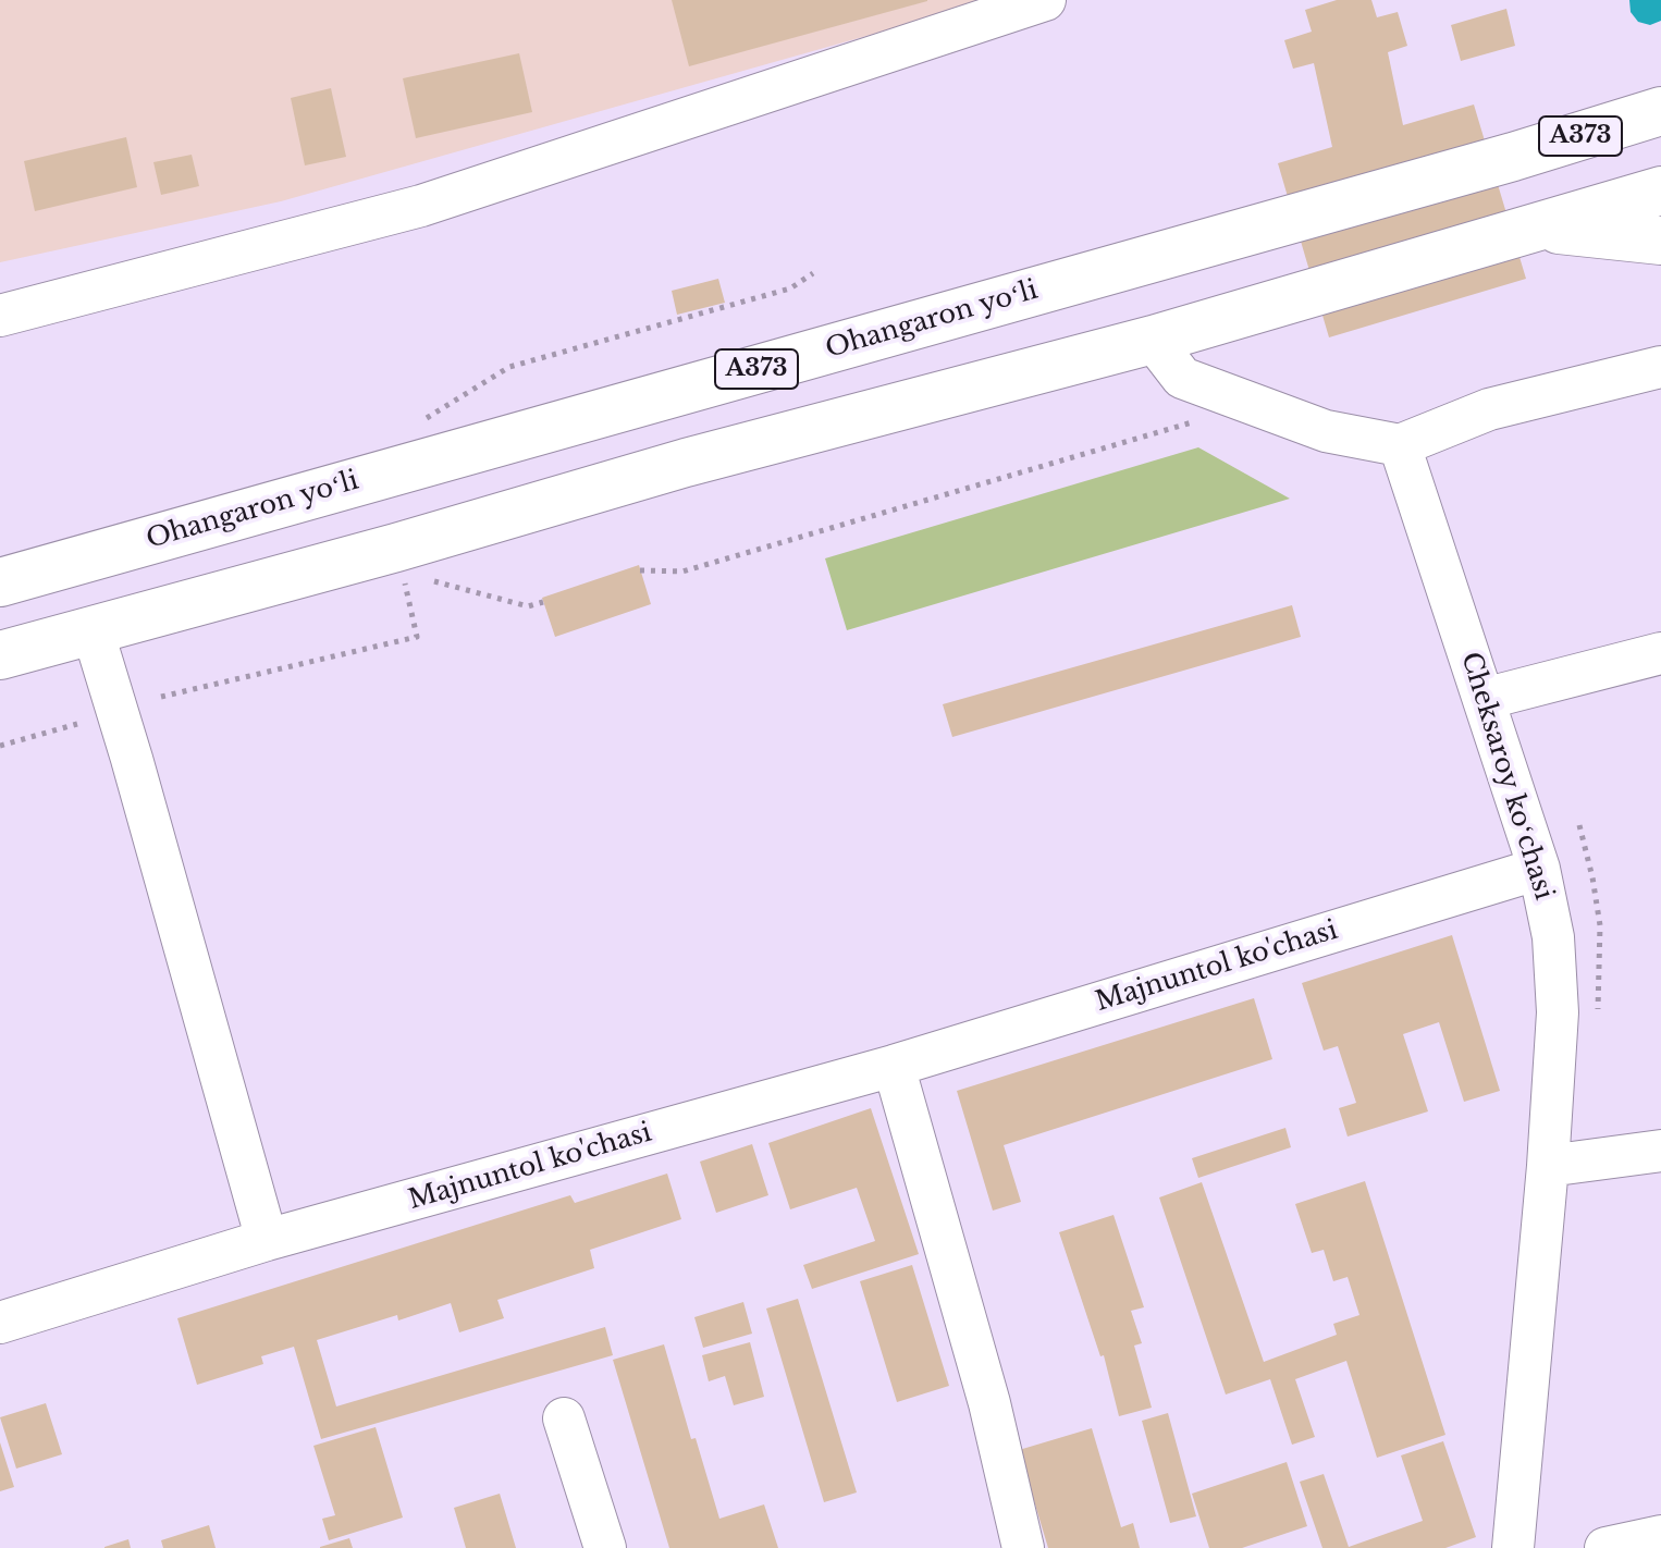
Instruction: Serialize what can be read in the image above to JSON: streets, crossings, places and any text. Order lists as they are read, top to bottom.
{
  "streets": {
    "highway": ["A373", "Ohangaron yoʻli"],
    "street": ["Cheksaroy koʻchasi", "Majnuntol ko'chasi"]
  },
  "crossings": [
    ["Cheksaroy koʻchasi", "Majnuntol ko'chasi"]
  ]
}
